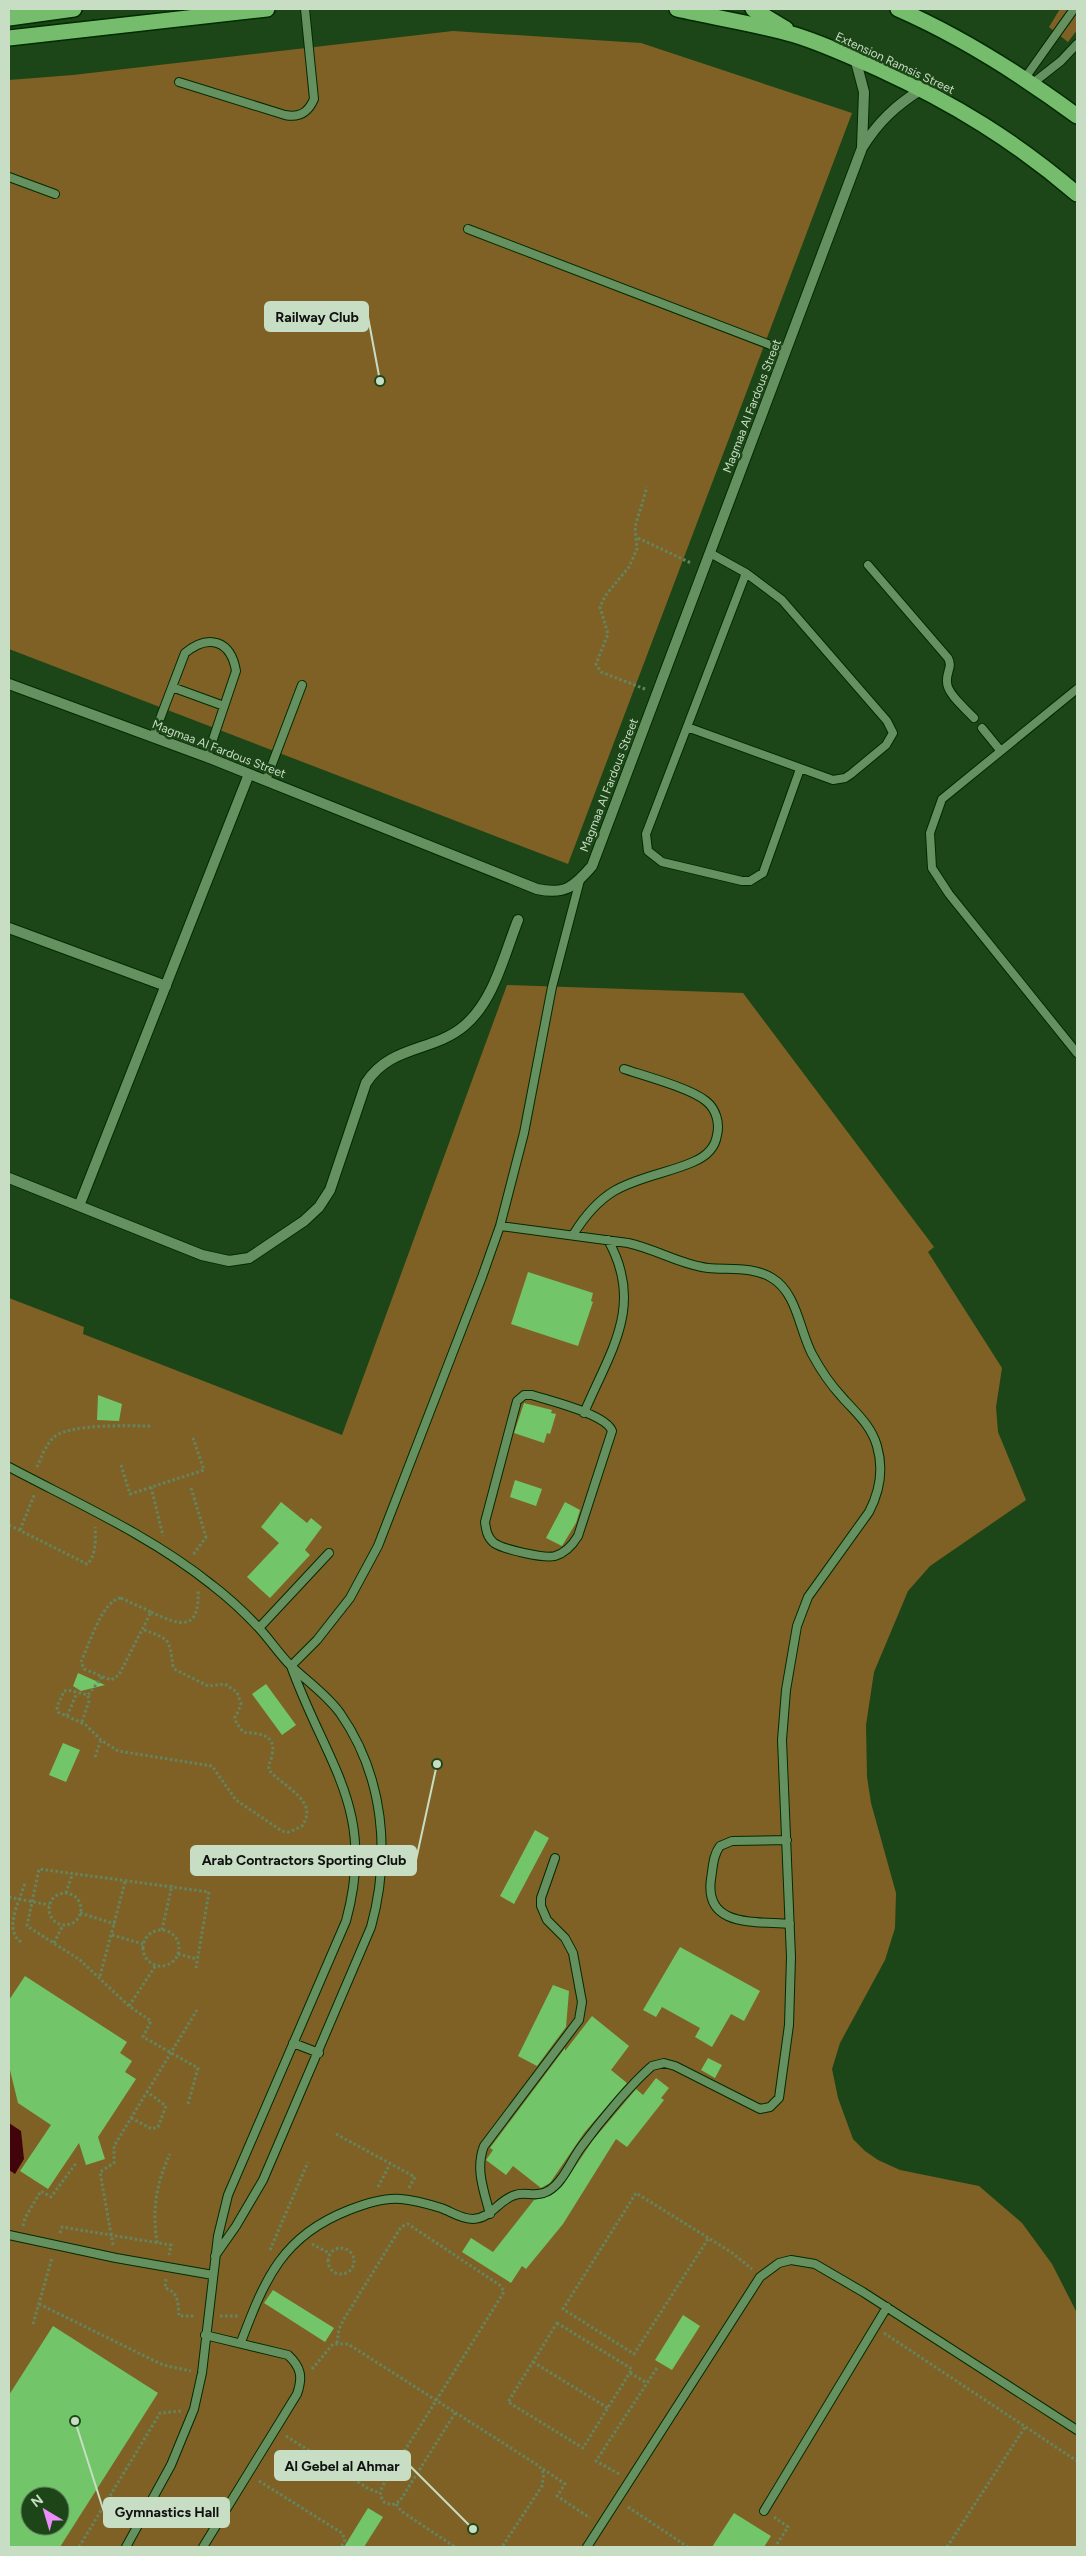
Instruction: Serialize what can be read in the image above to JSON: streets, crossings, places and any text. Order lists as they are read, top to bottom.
{
  "streets": {
    "highway": ["Extension Ramsis Street"],
    "street": ["Magmaa Al Fardous Street"]
  },
  "crossings": [
    ["Extension Ramsis Street", "Magmaa Al Fardous Street"]
  ],
  "places": [
    "Railway Club",
    "Arab Contractors Sporting Club",
    "Gymnastics Hall",
    "Al Gebel al Ahmar"
  ],
  "north": "top left"
}
